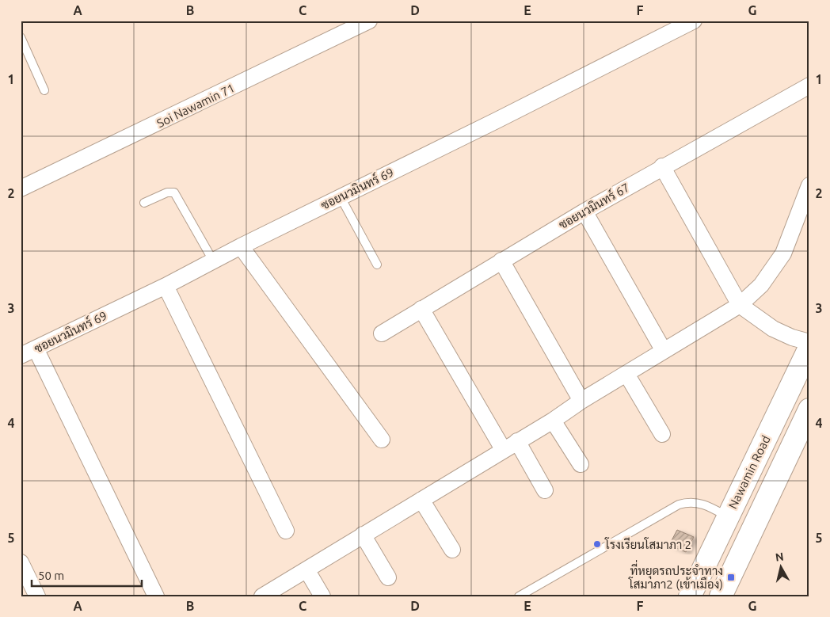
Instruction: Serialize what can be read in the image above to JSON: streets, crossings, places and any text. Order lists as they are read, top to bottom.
{
  "streets": {
    "main road": ["Nawamin Road"],
    "street": ["Soi Nawamin 71", "ซอยนวมินทร์ 69", "ซอยนวมินทร์ 67"]
  },
  "places": {
    "other": ["โรงเรียนโสมาภา 2"],
    "transit": ["ที่หยุดรถประจำทาง โสมาภา2 (เข้าเมือง)"]
  },
  "scale_bar": "50 m",
  "north": "top",
  "grid": {
    "columns": [
      "A",
      "B",
      "C",
      "D",
      "E",
      "F",
      "G"
    ],
    "rows": [
      "1",
      "2",
      "3",
      "4",
      "5"
    ]
  }
}
